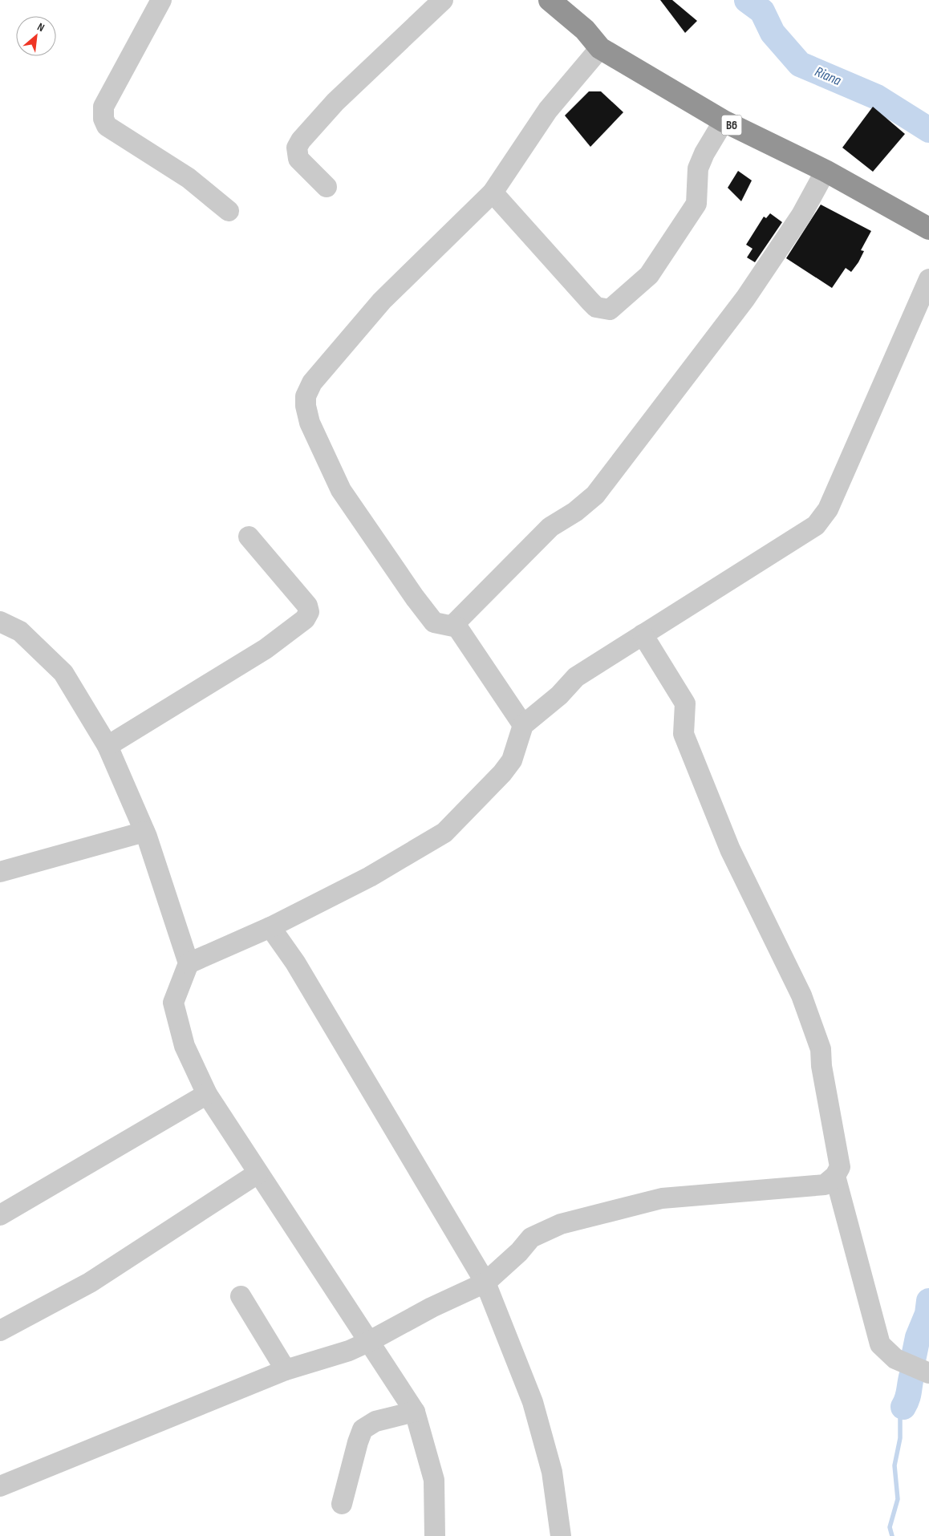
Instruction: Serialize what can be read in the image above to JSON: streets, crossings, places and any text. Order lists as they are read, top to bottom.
{
  "streets": {
    "highway": ["B6"]
  },
  "water": ["Riana"],
  "north": "top right"
}
